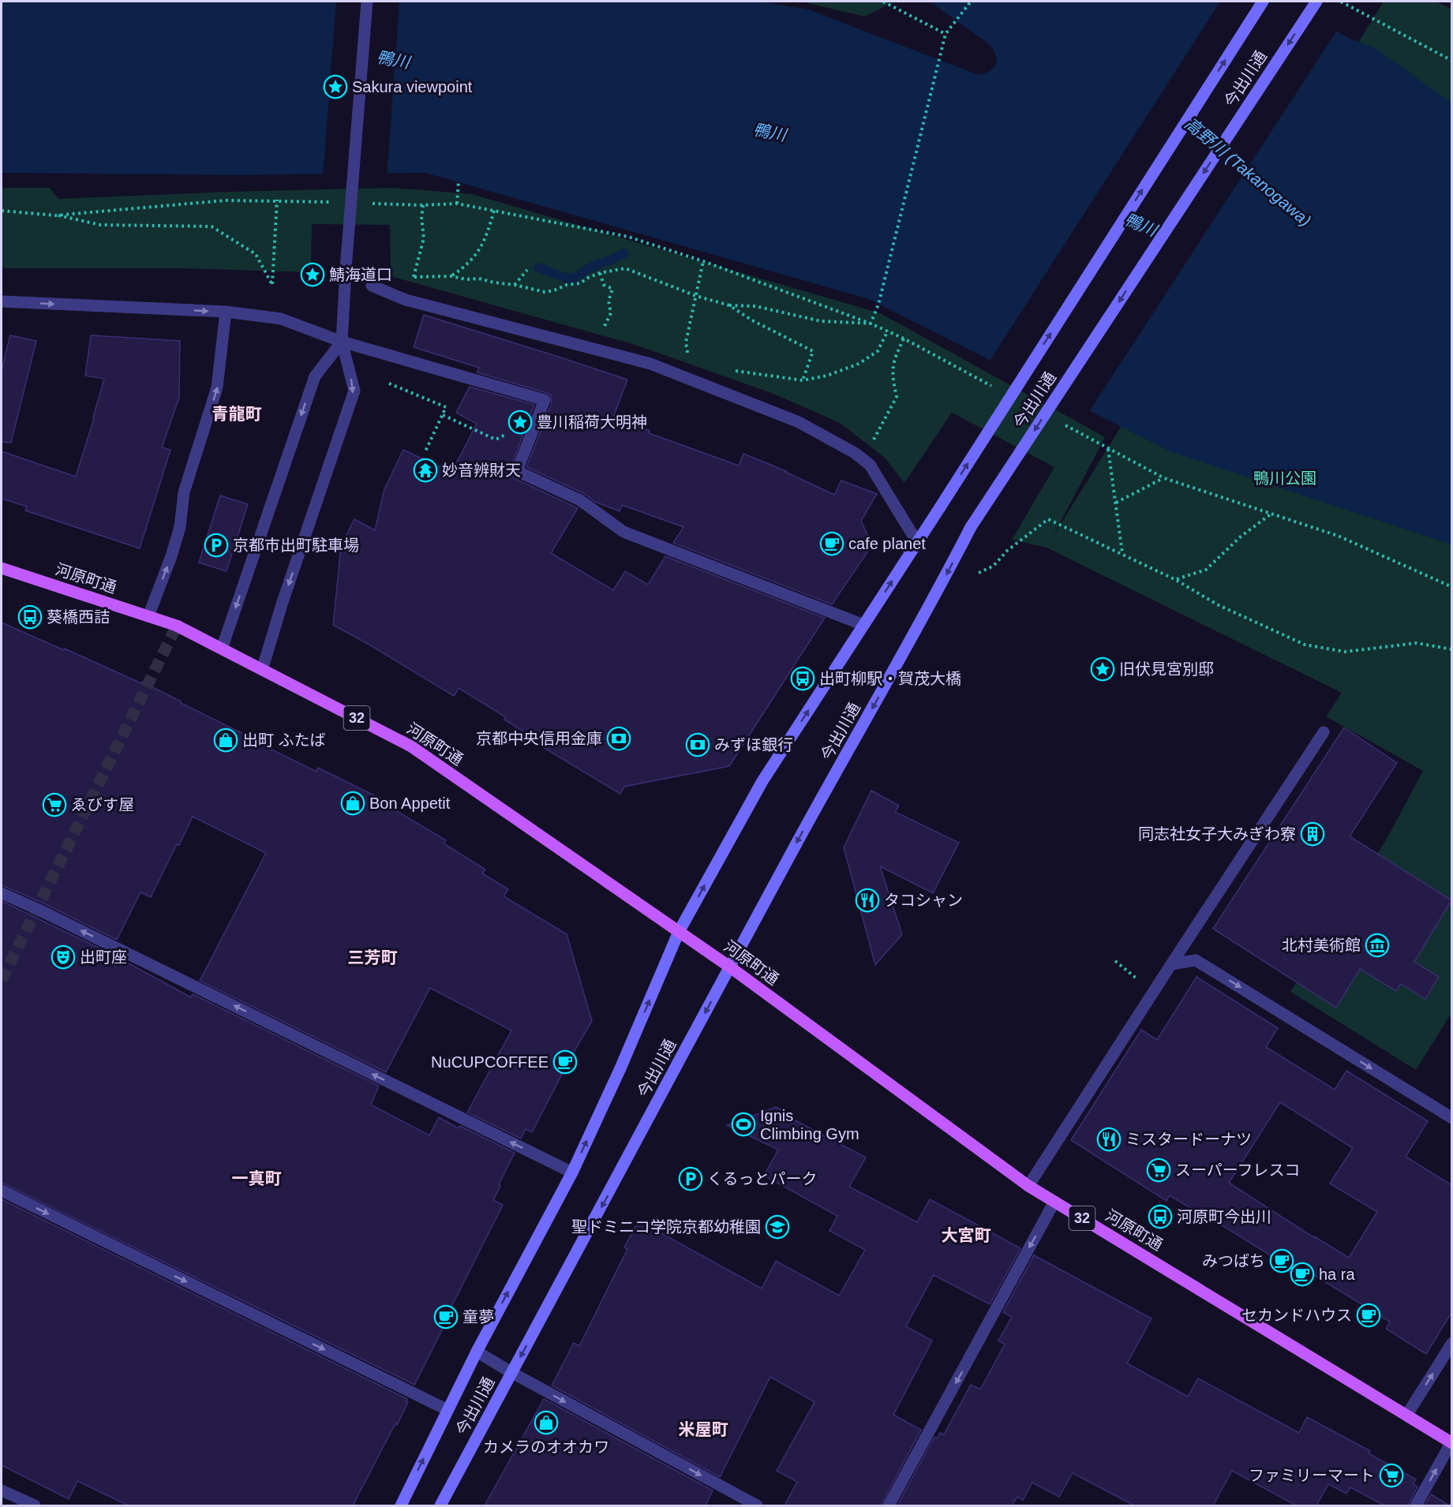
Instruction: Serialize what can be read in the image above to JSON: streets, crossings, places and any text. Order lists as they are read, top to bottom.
{
  "streets": {
    "main road": ["今出川通", "河原町通", "32"]
  },
  "crossings": [
    ["今出川通", "河原町通"]
  ],
  "districts": [
    "青龍町",
    "三芳町",
    "一真町",
    "大宮町",
    "米屋町"
  ],
  "water": ["鴨川", "高野川 (Takanogawa)"],
  "parks": ["鴨川公園"],
  "places": {
    "place": [
      "Sakura viewpoint",
      "鯖海道口",
      "豊川稲荷大明神",
      "旧伏見宮別邸"
    ],
    "temple": ["妙音辨財天"],
    "cafe": [
      "cafe planet",
      "NuCUPCOFFEE",
      "みつばち",
      "ha ra",
      "セカンドハウス",
      "童夢"
    ],
    "parking": ["京都市出町駐車場", "くるっとパーク"],
    "bus stop": ["葵橋西詰", "出町柳駅・賀茂大橋", "河原町今出川"],
    "bank": ["京都中央信用金庫", "みずほ銀行"],
    "shop": ["出町 ふたば", "Bon Appetit", "カメラのオオカワ"],
    "supermarket": ["ゑびす屋", "スーパーフレスコ", "ファミリーマート"],
    "building": ["同志社女子大みぎわ寮"],
    "restaurant": ["タコシャン", "ミスタードーナツ"],
    "museum": ["北村美術館"],
    "theatre": ["出町座"],
    "sports": ["Ignis Climbing Gym"],
    "school or university": ["聖ドミニコ学院京都幼稚園"]
  }
}
